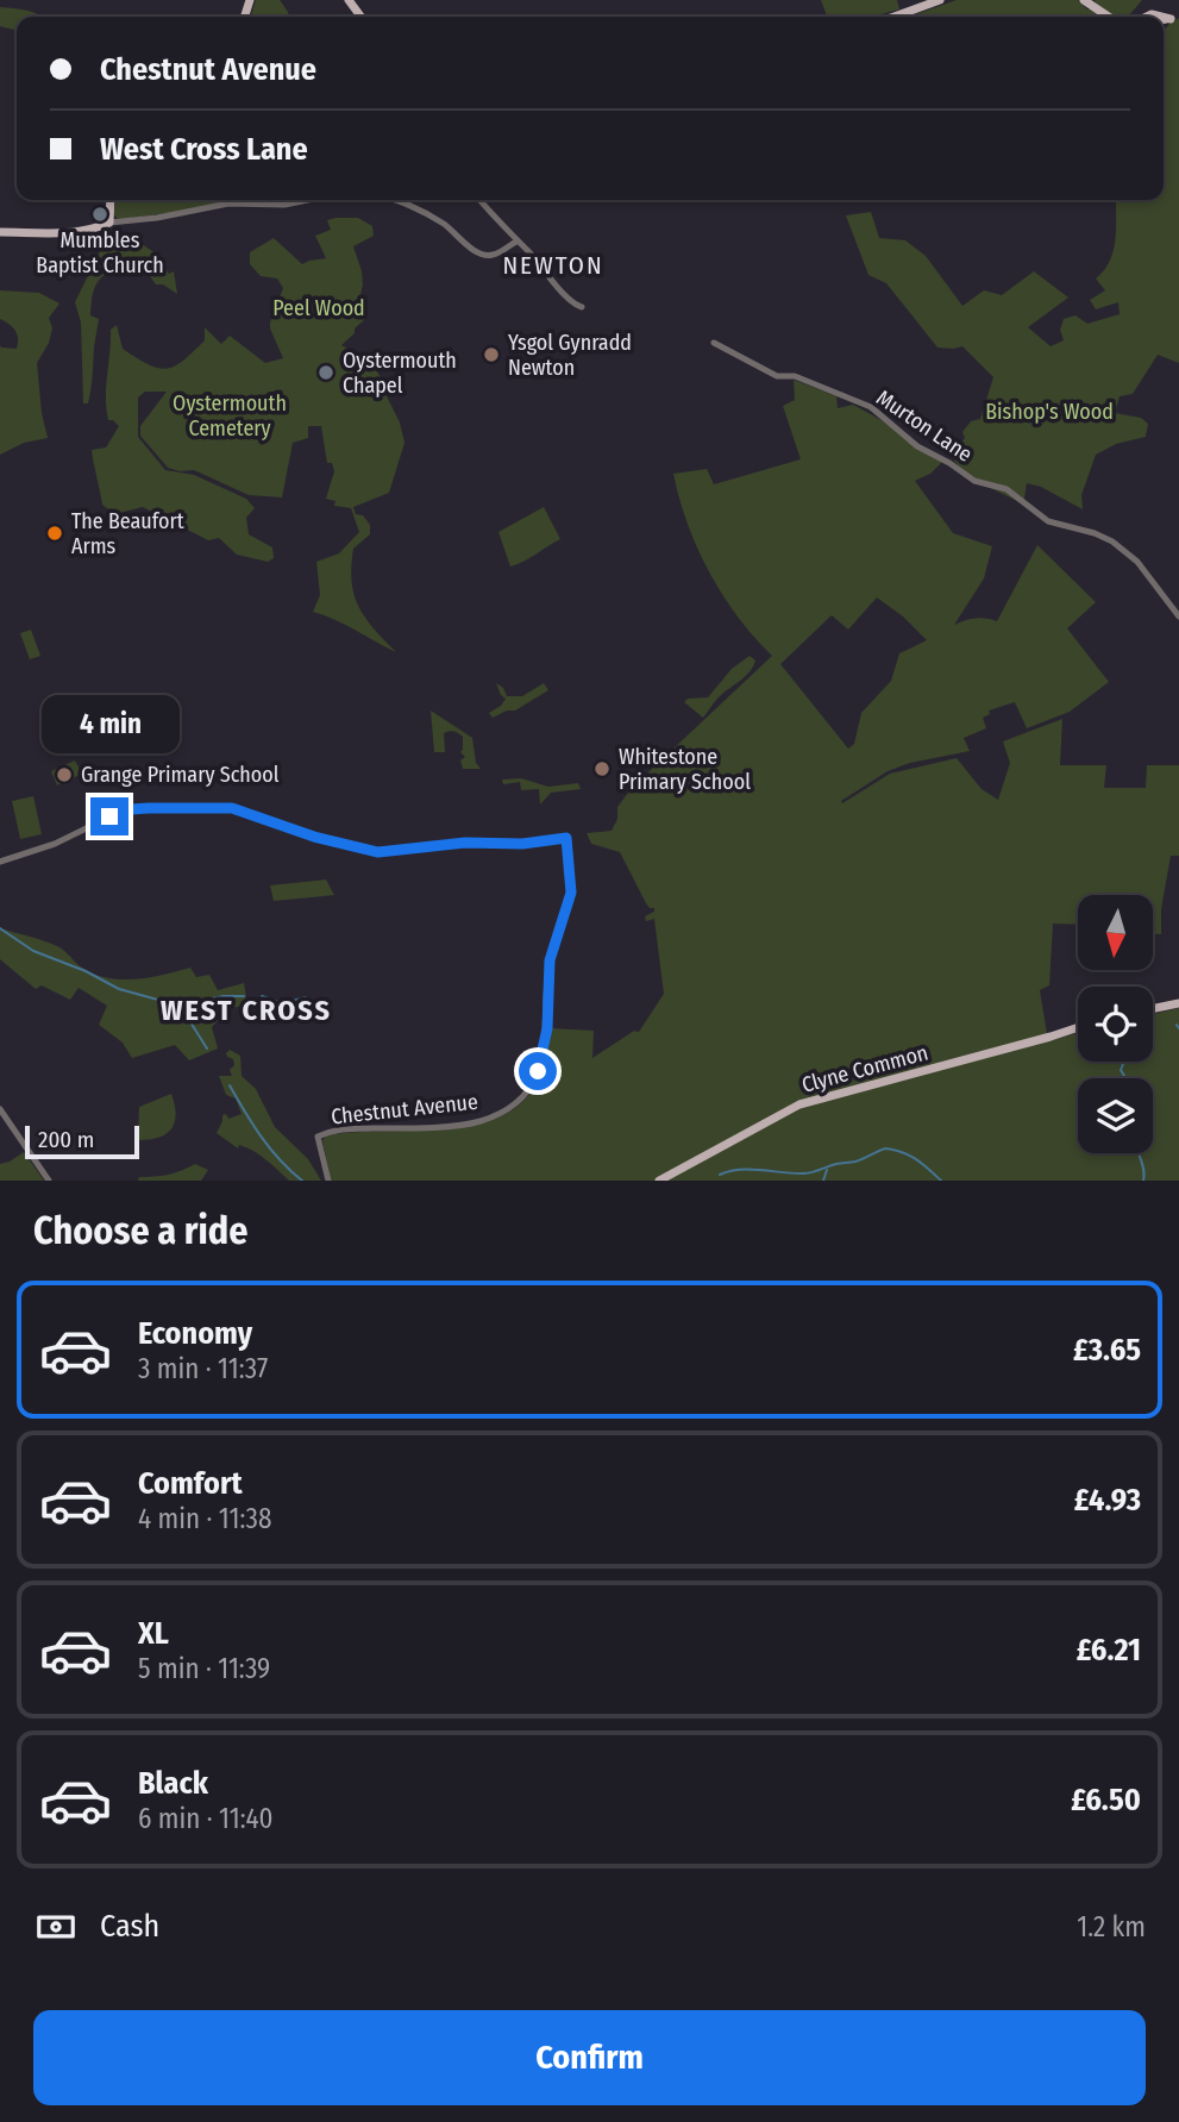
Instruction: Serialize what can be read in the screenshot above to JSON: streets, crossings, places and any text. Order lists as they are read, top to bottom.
{
  "streets": {
    "main road": ["Clyne Common"],
    "street": ["Murton Lane", "Chestnut Avenue"]
  },
  "districts": ["NEWTON", "WEST CROSS"],
  "parks": ["Peel Wood", "Oystermouth Cemetery", "Bishop's Wood"],
  "places": [
    "Mumbles Baptist Church",
    "Ysgol Gynradd Newton",
    "Oystermouth Chapel",
    "The Beaufort Arms",
    "Whitestone Primary School",
    "Grange Primary School"
  ],
  "scale_bar": "200 m",
  "north": "bottom",
  "page": {
    "banner": ["Chestnut Avenue", "West Cross Lane"],
    "bubble": "4 min",
    "scale": "200 m",
    "heading": "Choose a ride",
    "list": [
      {
        "name": "Economy",
        "note": "3 min · 11:37",
        "value": "£3.65"
      },
      {
        "name": "Comfort",
        "note": "4 min · 11:38",
        "value": "£4.93"
      },
      {
        "name": "XL",
        "note": "5 min · 11:39",
        "value": "£6.21"
      },
      {
        "name": "Black",
        "note": "6 min · 11:40",
        "value": "£6.50"
      }
    ],
    "pay": ["Cash", "1.2 km"],
    "buttons": "Confirm"
  }
}
